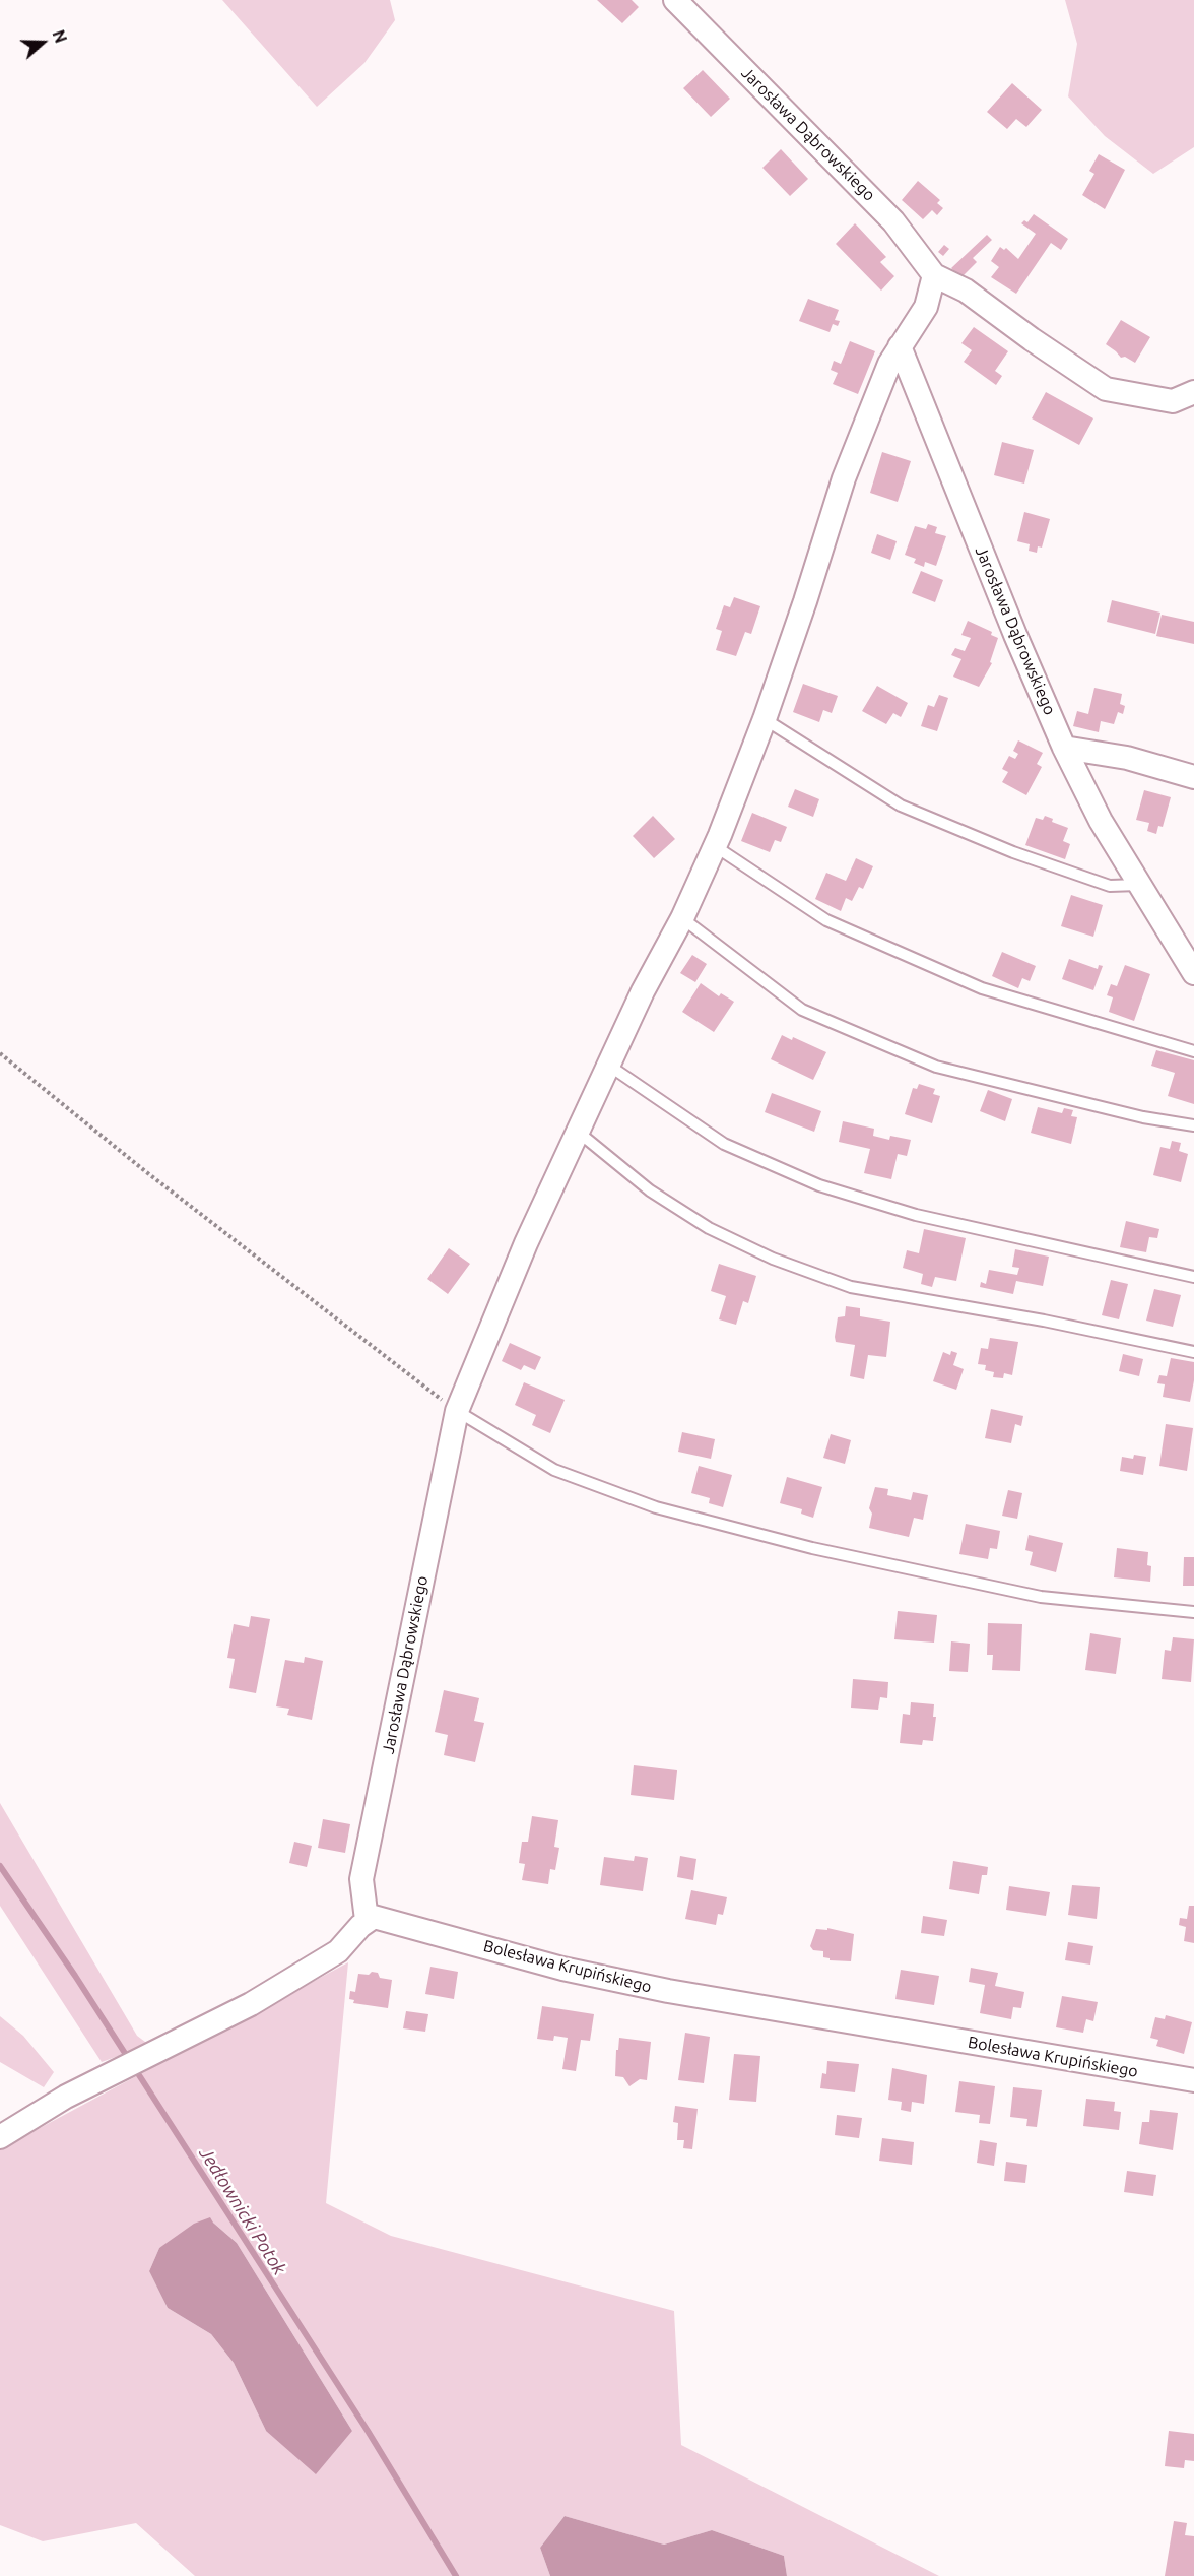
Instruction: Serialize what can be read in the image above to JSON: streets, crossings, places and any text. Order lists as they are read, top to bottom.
{
  "streets": {
    "street": ["Jarosława Dąbrowskiego", "Bolesława Krupińskiego"]
  },
  "crossings": [
    ["Jarosława Dąbrowskiego", "Bolesława Krupińskiego"]
  ],
  "water": ["Jedłownicki Potok"],
  "north": "right"
}
